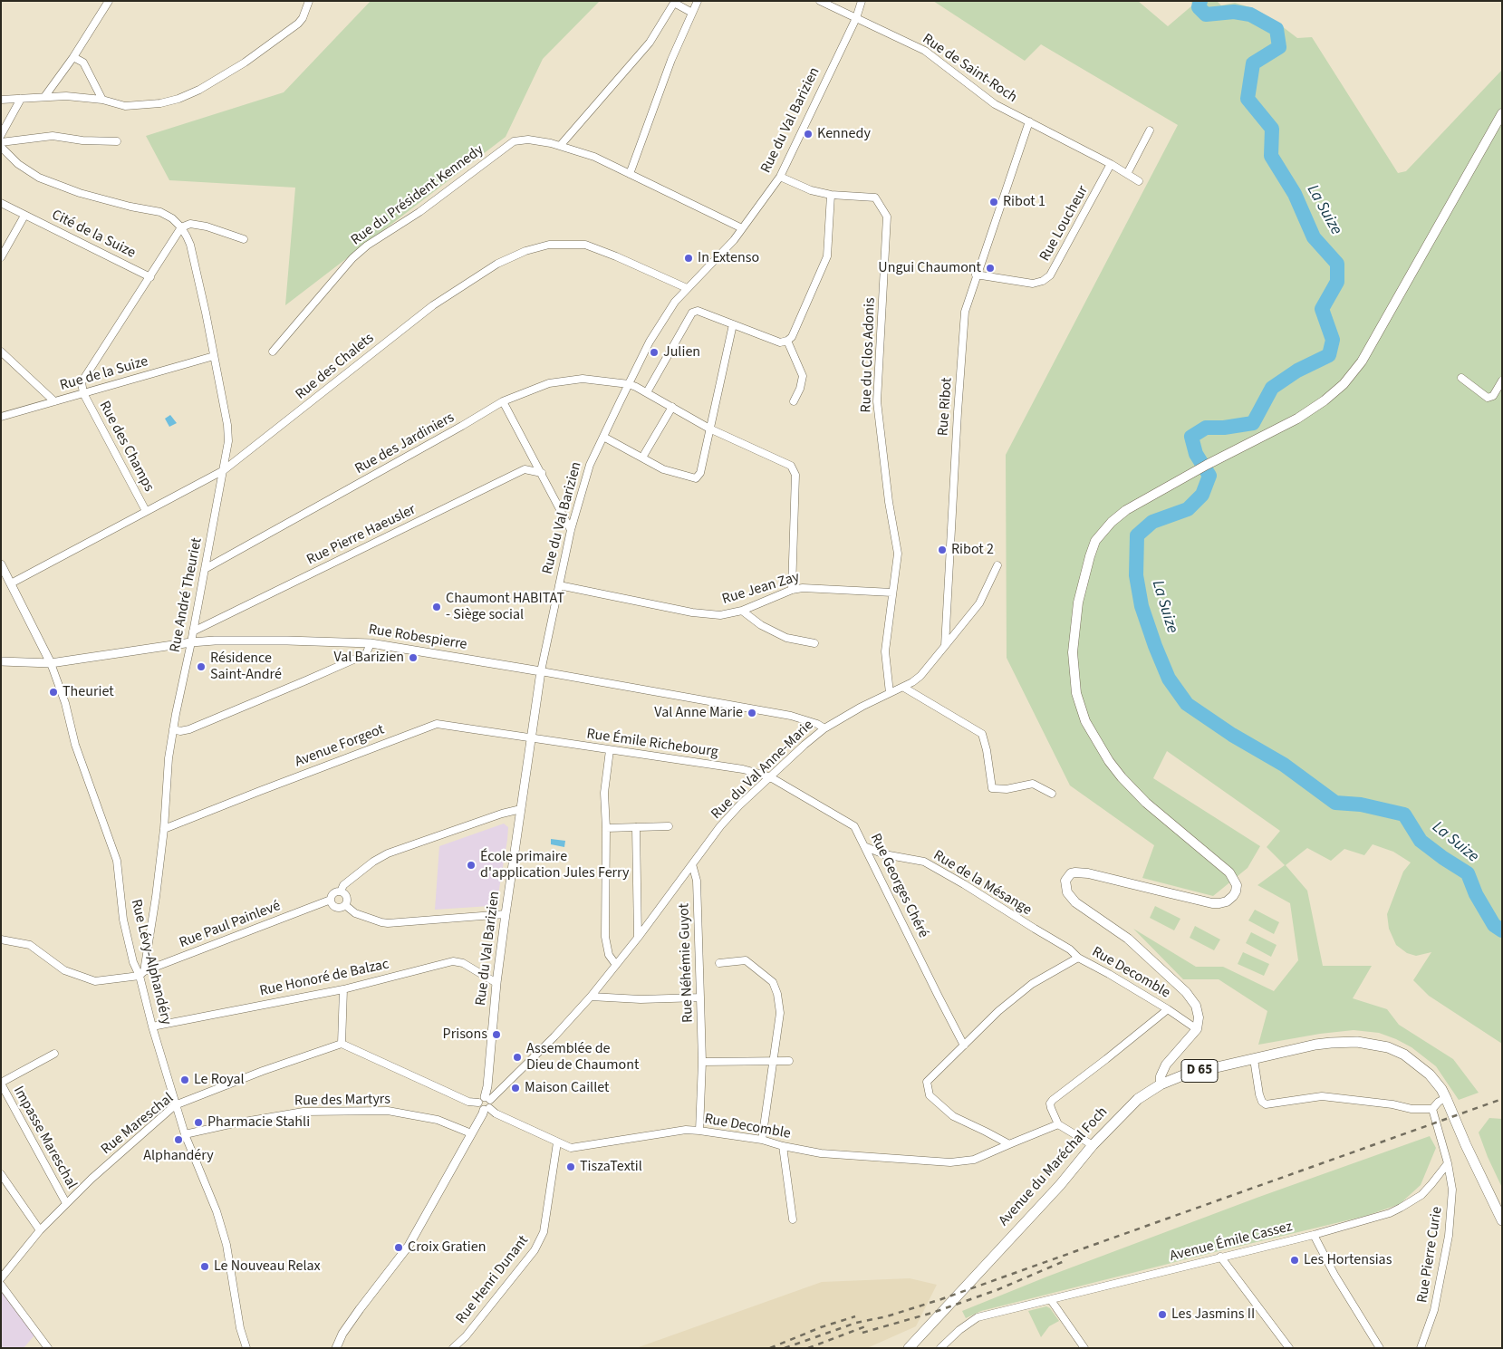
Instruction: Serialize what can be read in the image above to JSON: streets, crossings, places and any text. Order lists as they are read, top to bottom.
{
  "streets": {
    "main road": ["D 65", "Avenue du Maréchal Foch"],
    "street": [
      "Rue de Saint-Roch",
      "Rue du Val Barizien",
      "Rue du Président Kennedy",
      "Rue Loucheur",
      "Cité de la Suize",
      "Rue du Clos Adonis",
      "Rue des Chalets",
      "Rue de la Suize",
      "Rue Ribot",
      "Rue des Jardiniers",
      "Rue des Champs",
      "Rue Pierre Haeusler",
      "Rue Jean Zay",
      "Rue André Theuriet",
      "Rue Robespierre",
      "Rue Émile Richebourg",
      "Avenue Forgeot",
      "Rue du Val Anne-Marie",
      "Rue de la Mésange",
      "Rue Georges Chéré",
      "Rue Paul Painlevé",
      "Rue Lévy-Alphandéry",
      "Rue Néhémie Guyot",
      "Rue Decomble",
      "Rue Honoré de Balzac",
      "Rue des Martyrs",
      "Rue Mareschal",
      "Impasse Mareschal",
      "Avenue Émile Cassez",
      "Rue Pierre Curie",
      "Rue Henri Dunant"
    ]
  },
  "crossings": [
    ["Rue de Saint-Roch", "Rue du Val Barizien"],
    ["Rue de Saint-Roch", "Rue Loucheur"],
    ["Rue de Saint-Roch", "Rue Ribot"],
    ["Rue du Val Barizien", "Rue du Président Kennedy"],
    ["Rue du Val Barizien", "Rue du Clos Adonis"],
    ["Rue du Val Barizien", "Rue des Chalets"],
    ["Rue du Val Barizien", "Rue des Jardiniers"],
    ["Rue du Val Barizien", "Rue Jean Zay"],
    ["Rue du Val Barizien", "Rue Robespierre"],
    ["Rue du Val Barizien", "Rue Émile Richebourg"],
    ["Rue du Val Barizien", "Avenue Forgeot"],
    ["Rue du Val Barizien", "Rue du Val Anne-Marie"],
    ["Rue du Val Barizien", "Rue Honoré de Balzac"],
    ["Rue Loucheur", "Rue Ribot"],
    ["Rue du Clos Adonis", "Rue Jean Zay"],
    ["Rue du Clos Adonis", "Rue du Val Anne-Marie"],
    ["Rue des Chalets", "Rue des Champs"],
    ["Rue des Chalets", "Rue André Theuriet"],
    ["Rue des Chalets", "Rue Lévy-Alphandéry"],
    ["Rue de la Suize", "Rue des Champs"],
    ["Rue de la Suize", "Rue André Theuriet"],
    ["Rue des Jardiniers", "Rue Jean Zay"],
    ["Rue des Jardiniers", "Rue André Theuriet"],
    ["Rue Pierre Haeusler", "Rue André Theuriet"],
    ["Rue André Theuriet", "Rue Robespierre"],
    ["Rue André Theuriet", "Avenue Forgeot"],
    ["Rue André Theuriet", "Rue Paul Painlevé"],
    ["Rue André Theuriet", "Rue Lévy-Alphandéry"],
    ["Rue Robespierre", "Rue du Val Anne-Marie"],
    ["Rue Robespierre", "Rue Lévy-Alphandéry"],
    ["Rue Émile Richebourg", "Avenue Forgeot"],
    ["Rue Émile Richebourg", "Rue du Val Anne-Marie"],
    ["Rue Émile Richebourg", "Rue Georges Chéré"],
    ["Rue du Val Anne-Marie", "Rue Georges Chéré"],
    ["Rue du Val Anne-Marie", "Rue Néhémie Guyot"],
    ["Rue du Val Anne-Marie", "Rue Decomble"],
    ["Rue de la Mésange", "Rue Georges Chéré"],
    ["Rue de la Mésange", "Rue Decomble"],
    ["Rue Georges Chéré", "Rue Decomble"],
    ["Rue Paul Painlevé", "Rue Lévy-Alphandéry"],
    ["Rue Lévy-Alphandéry", "Rue Honoré de Balzac"],
    ["Rue Lévy-Alphandéry", "Rue des Martyrs"],
    ["Rue Lévy-Alphandéry", "Rue Mareschal"],
    ["Rue Néhémie Guyot", "Rue Decomble"],
    ["Rue Decomble", "Rue Henri Dunant"],
    ["Rue Mareschal", "Impasse Mareschal"],
    ["Avenue Émile Cassez", "Rue Pierre Curie"]
  ],
  "water": ["La Suize"],
  "places": [
    "Kennedy",
    "Ribot 1",
    "In Extenso",
    "Ungui Chaumont",
    "Julien",
    "Ribot 2",
    "Chaumont HABITAT - Siège social",
    "Val Barizien",
    "Résidence Saint-André",
    "Theuriet",
    "Val Anne Marie",
    "École primaire d'application Jules Ferry",
    "Prisons",
    "Assemblée de Dieu de Chaumont",
    "Le Royal",
    "Maison Caillet",
    "Pharmacie Stahli",
    "Alphandéry",
    "TiszaTextil",
    "Croix Gratien",
    "Les Hortensias",
    "Le Nouveau Relax",
    "Les Jasmins II"
  ]
}
